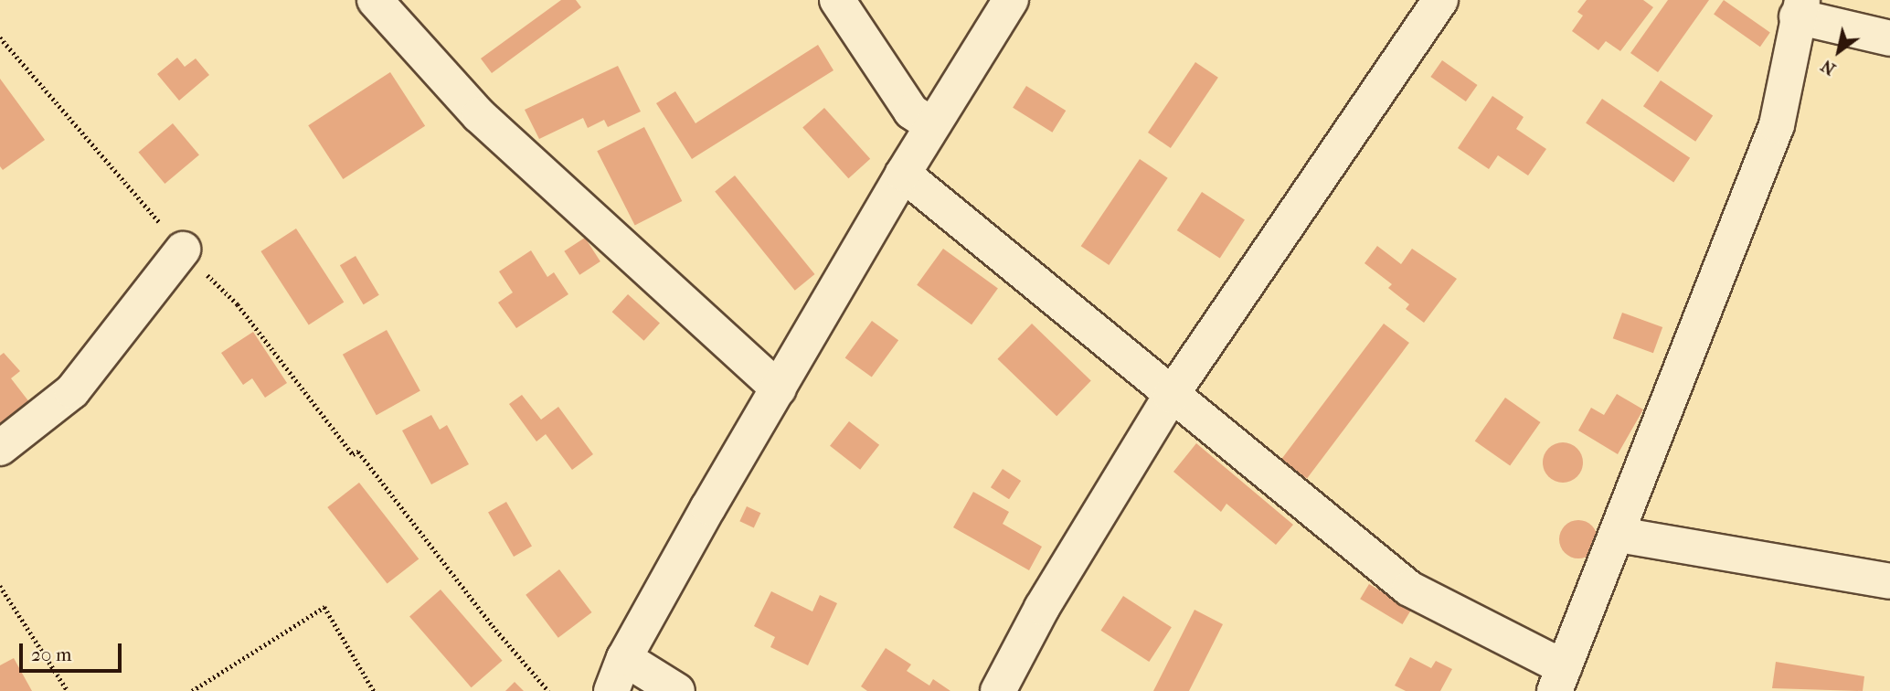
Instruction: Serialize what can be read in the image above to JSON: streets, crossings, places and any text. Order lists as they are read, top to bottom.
{
  "scale_bar": "20 m",
  "north": "bottom left"
}
